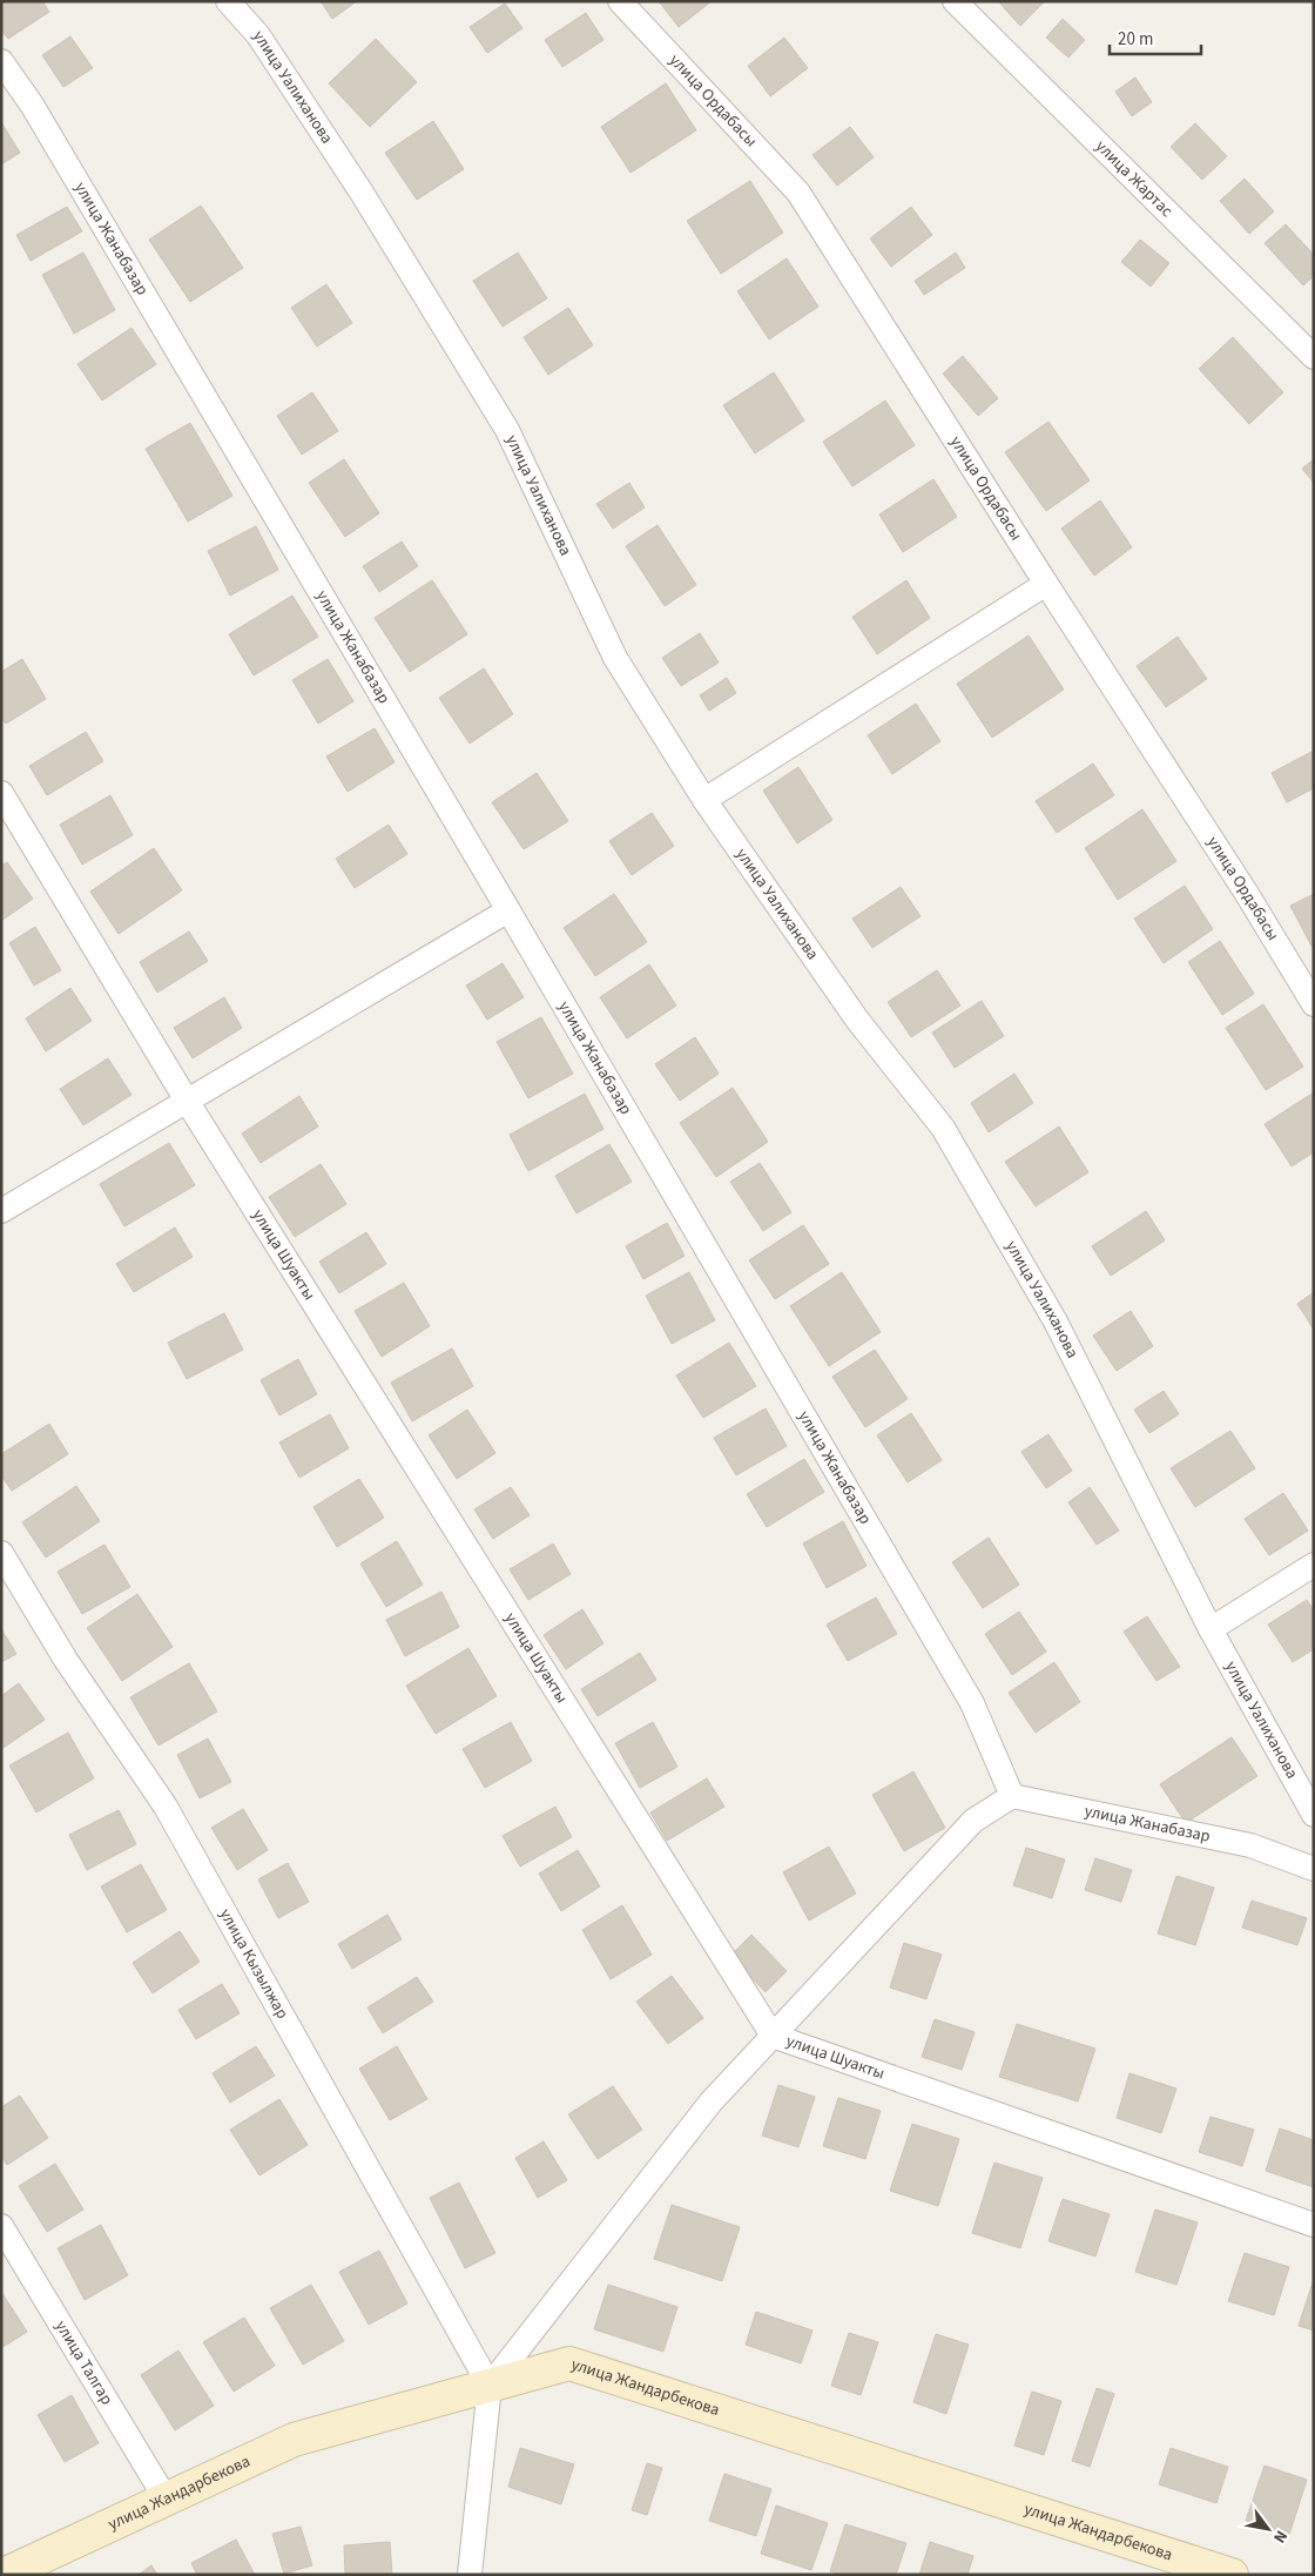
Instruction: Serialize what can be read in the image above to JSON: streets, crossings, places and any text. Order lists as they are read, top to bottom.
{
  "streets": {
    "street": [
      "улица Уалиханова",
      "улица Ордабасы",
      "улица Жартас",
      "улица Жанабазар",
      "улица Шуакты",
      "улица Кызылжар",
      "улица Талгар",
      "улица Жандарбекова"
    ]
  },
  "crossings": [
    ["улица Кызылжар", "улица Жандарбекова"],
    ["улица Талгар", "улица Жандарбекова"]
  ],
  "scale_bar": "20 m",
  "north": "bottom right"
}
